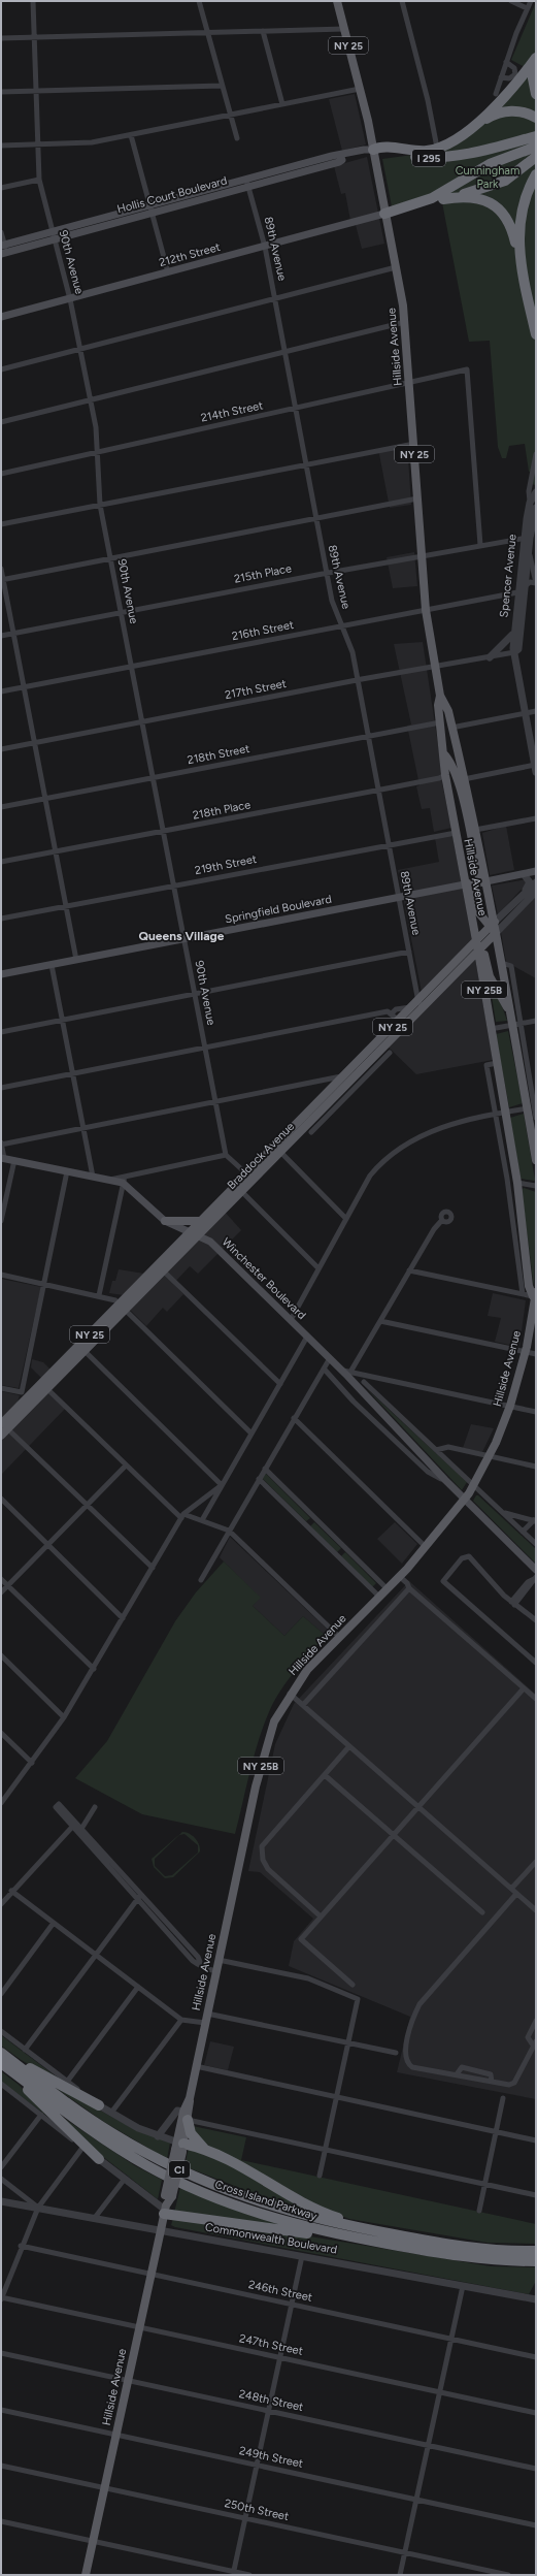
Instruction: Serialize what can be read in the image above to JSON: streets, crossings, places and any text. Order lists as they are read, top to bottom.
{
  "streets": {
    "highway": ["I 295", "CI", "Cross Island Parkway"],
    "main road": [
      "NY 25",
      "Hollis Court Boulevard",
      "212th Street",
      "Hillside Avenue",
      "Springfield Boulevard",
      "NY 25B",
      "Braddock Avenue",
      "Winchester Boulevard"
    ],
    "street": [
      "89th Avenue",
      "90th Avenue",
      "214th Street",
      "215th Place",
      "Spencer Avenue",
      "216th Street",
      "217th Street",
      "218th Street",
      "218th Place",
      "219th Street",
      "Commonwealth Boulevard",
      "246th Street",
      "247th Street",
      "248th Street",
      "249th Street",
      "250th Street"
    ]
  },
  "crossings": [
    ["I 295", "Hollis Court Boulevard"],
    ["I 295", "Hillside Avenue"],
    ["Hollis Court Boulevard", "89th Avenue"],
    ["Hollis Court Boulevard", "90th Avenue"],
    ["Hollis Court Boulevard", "Hillside Avenue"],
    ["89th Avenue", "212th Street"],
    ["89th Avenue", "214th Street"],
    ["89th Avenue", "215th Place"],
    ["89th Avenue", "216th Street"],
    ["89th Avenue", "217th Street"],
    ["89th Avenue", "218th Street"],
    ["89th Avenue", "218th Place"],
    ["89th Avenue", "219th Street"],
    ["89th Avenue", "Springfield Boulevard"],
    ["89th Avenue", "Braddock Avenue"],
    ["212th Street", "90th Avenue"],
    ["212th Street", "Hillside Avenue"],
    ["90th Avenue", "214th Street"],
    ["90th Avenue", "215th Place"],
    ["90th Avenue", "216th Street"],
    ["90th Avenue", "217th Street"],
    ["90th Avenue", "218th Street"],
    ["90th Avenue", "218th Place"],
    ["90th Avenue", "219th Street"],
    ["90th Avenue", "Springfield Boulevard"],
    ["Hillside Avenue", "214th Street"],
    ["Hillside Avenue", "215th Place"],
    ["Hillside Avenue", "216th Street"],
    ["Hillside Avenue", "217th Street"],
    ["Hillside Avenue", "218th Street"],
    ["Hillside Avenue", "218th Place"],
    ["Hillside Avenue", "219th Street"],
    ["Hillside Avenue", "Springfield Boulevard"],
    ["Hillside Avenue", "Braddock Avenue"],
    ["Hillside Avenue", "Winchester Boulevard"],
    ["Hillside Avenue", "Commonwealth Boulevard"],
    ["Hillside Avenue", "246th Street"],
    ["Hillside Avenue", "247th Street"],
    ["Hillside Avenue", "248th Street"],
    ["Hillside Avenue", "249th Street"],
    ["Hillside Avenue", "250th Street"],
    ["214th Street", "215th Place"],
    ["215th Place", "Spencer Avenue"],
    ["Spencer Avenue", "216th Street"],
    ["Spencer Avenue", "217th Street"],
    ["Braddock Avenue", "Winchester Boulevard"]
  ],
  "districts": ["Queens Village"],
  "parks": ["Cunningham Park"]
}
